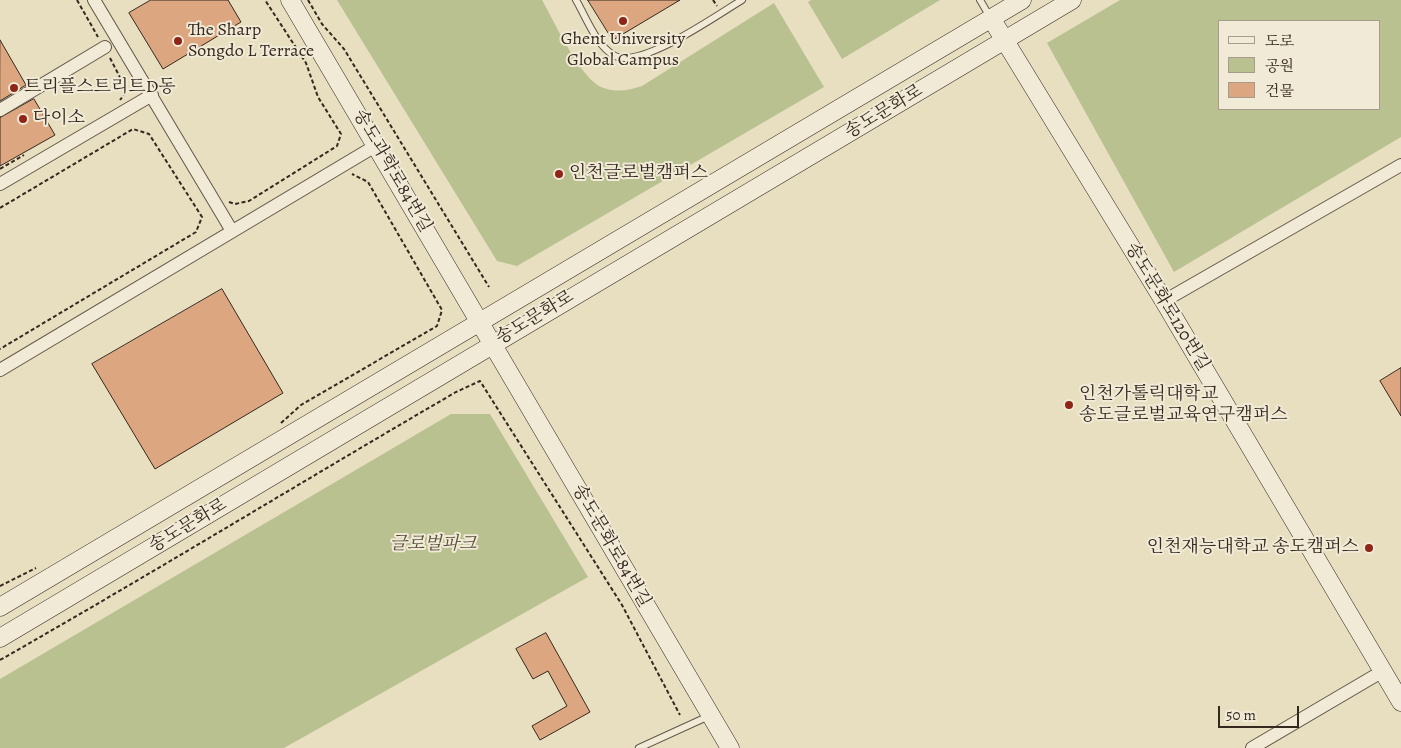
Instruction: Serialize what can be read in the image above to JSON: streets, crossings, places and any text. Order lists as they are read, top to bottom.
{
  "streets": {
    "street": [
      "송도문화로",
      "송도과학로84번길",
      "송도문화로120번길",
      "송도문화로84번길"
    ]
  },
  "crossings": [
    ["송도문화로", "송도과학로84번길"],
    ["송도문화로", "송도문화로120번길"],
    ["송도문화로", "송도문화로84번길"],
    ["송도과학로84번길", "송도문화로84번길"]
  ],
  "parks": ["글로벌파크"],
  "places": [
    "Ghent University Global Campus",
    "The Sharp Songdo L Terrace",
    "트리플스트리트D동",
    "다이소",
    "인천글로벌캠퍼스",
    "인천가톨릭대학교 송도글로벌교육연구캠퍼스",
    "인천재능대학교 송도캠퍼스"
  ],
  "legend": ["도로", "공원", "건물"],
  "scale_bar": "50 m"
}
